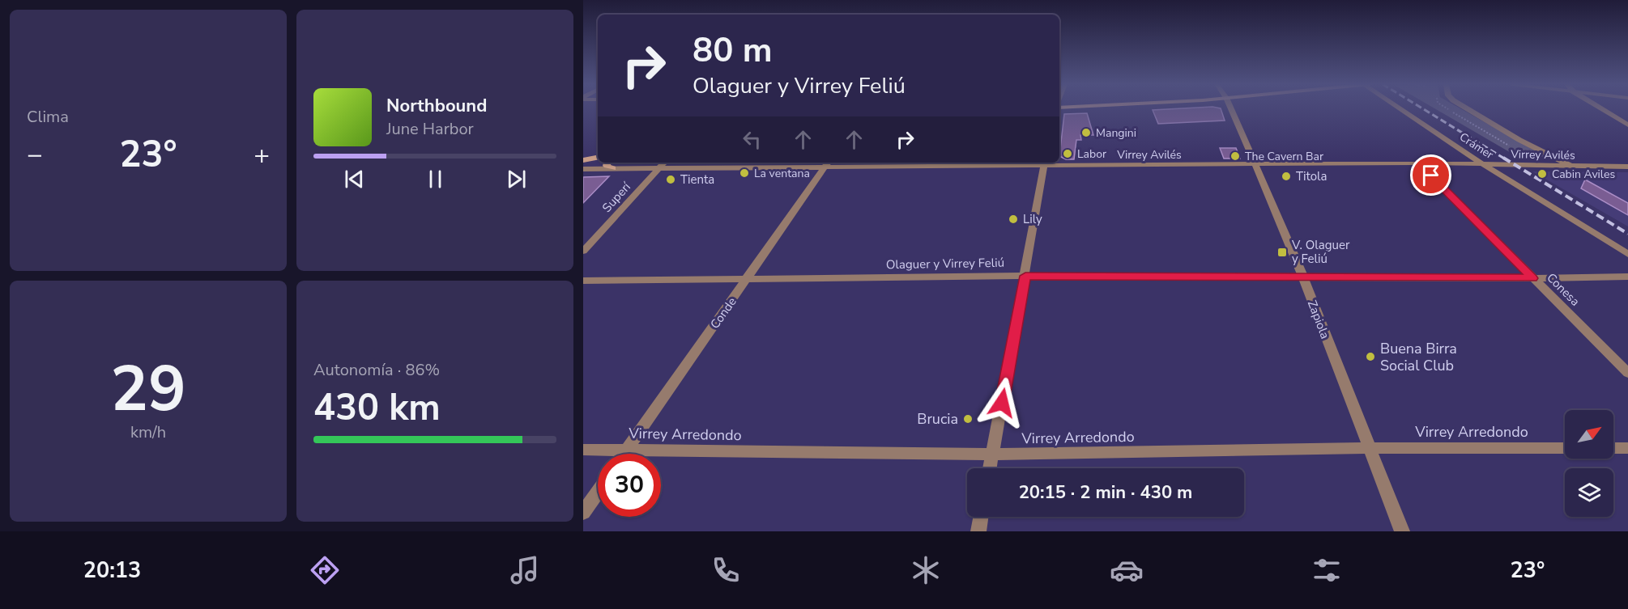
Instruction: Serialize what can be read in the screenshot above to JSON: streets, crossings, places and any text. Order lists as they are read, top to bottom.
{
  "streets": {
    "street": [
      "Crámer",
      "Virrey Avilés",
      "Superí",
      "Olaguer y Virrey Feliú",
      "Conesa",
      "Conde",
      "Zapiola",
      "Virrey Arredondo"
    ]
  },
  "crossings": [
    ["Crámer", "Virrey Avilés"],
    ["Virrey Avilés", "Superí"],
    ["Virrey Avilés", "Conesa"],
    ["Virrey Avilés", "Conde"],
    ["Virrey Avilés", "Zapiola"],
    ["Olaguer y Virrey Feliú", "Conesa"],
    ["Olaguer y Virrey Feliú", "Conde"],
    ["Olaguer y Virrey Feliú", "Zapiola"],
    ["Conde", "Virrey Arredondo"],
    ["Zapiola", "Virrey Arredondo"]
  ],
  "places": {
    "other": [
      "Mangini",
      "Labor",
      "The Cavern Bar",
      "La ventana",
      "Cabin Aviles",
      "Titola",
      "Tienta",
      "Lily",
      "Buena Birra Social Club",
      "Brucia"
    ],
    "transit": ["V. Olaguer y Feliú"]
  },
  "north": "top right",
  "page": {
    "tile": [
      "Clima",
      ["29", "km/h"],
      ["Autonomía · 86%", "430 km"]
    ],
    "turn": ["80 m", "Olaguer y Virrey Feliú"],
    "song": ["Northbound", "June Harbor"],
    "heat": ["−", "23°", "+"],
    "limit": "30",
    "trip": "20:15 · 2 min · 430 m",
    "tabs": ["20:13", "23°"]
  }
}
